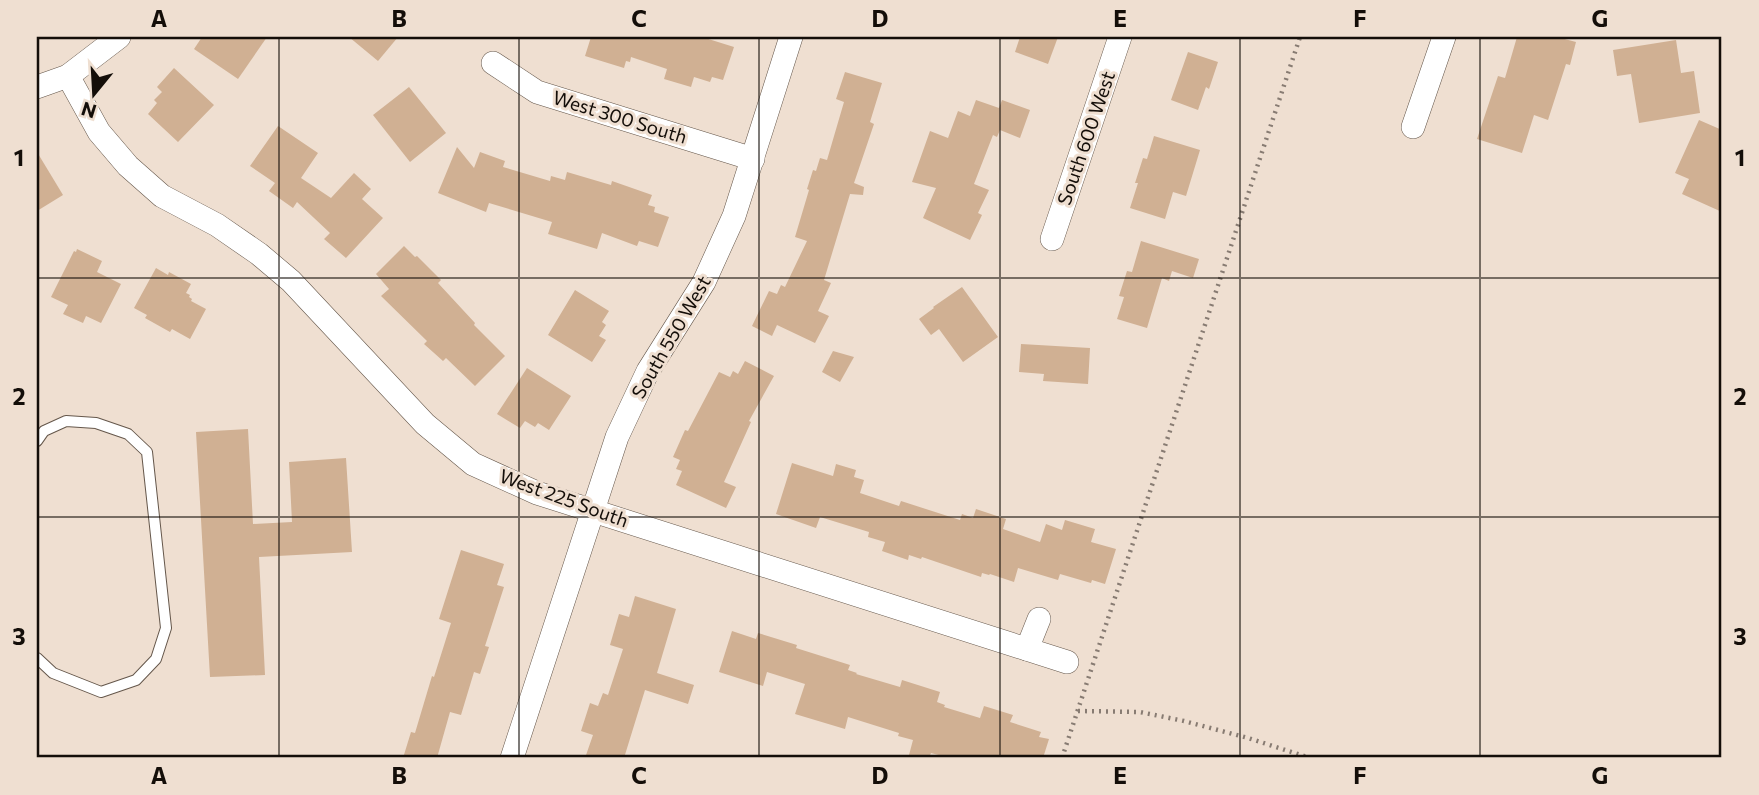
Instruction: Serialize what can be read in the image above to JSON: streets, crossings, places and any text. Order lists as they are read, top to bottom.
{
  "streets": {
    "street": [
      "West 300 South",
      "South 600 West",
      "South 550 West",
      "West 225 South"
    ]
  },
  "crossings": [
    ["West 300 South", "South 550 West"],
    ["South 550 West", "West 225 South"]
  ],
  "north": "bottom",
  "grid": {
    "columns": [
      "A",
      "B",
      "C",
      "D",
      "E",
      "F",
      "G"
    ],
    "rows": ["1", "2", "3"]
  }
}
